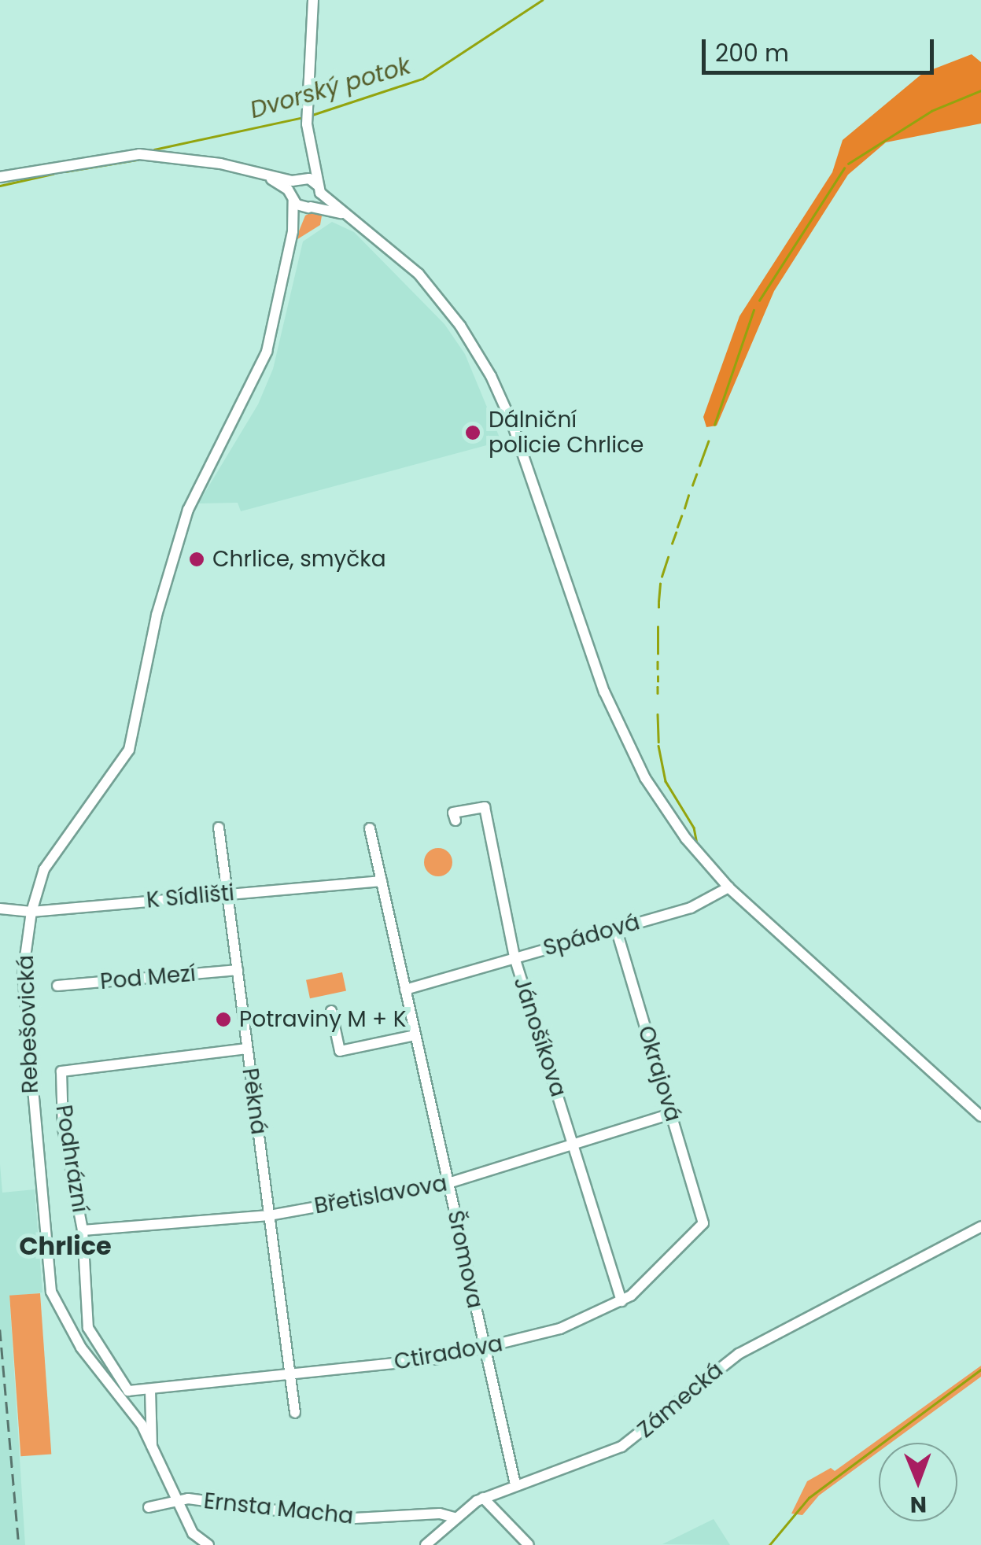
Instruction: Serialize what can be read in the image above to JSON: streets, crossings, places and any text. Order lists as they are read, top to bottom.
{
  "streets": {
    "street": [
      "K Sídlišti",
      "Spádová",
      "Pod Mezí",
      "Rebešovická",
      "Jánošíkova",
      "Okrajová",
      "Pěkná",
      "Podhrázní",
      "Břetislavova",
      "Šromova",
      "Ctiradova",
      "Zámecká",
      "Ernsta Macha"
    ]
  },
  "crossings": [
    ["K Sídlišti", "Rebešovická"],
    ["K Sídlišti", "Pěkná"],
    ["K Sídlišti", "Šromova"],
    ["Spádová", "Jánošíkova"],
    ["Spádová", "Okrajová"],
    ["Spádová", "Šromova"],
    ["Pod Mezí", "Pěkná"],
    ["Rebešovická", "Ernsta Macha"],
    ["Jánošíkova", "Břetislavova"],
    ["Jánošíkova", "Ctiradova"],
    ["Okrajová", "Břetislavova"],
    ["Okrajová", "Ctiradova"],
    ["Pěkná", "Podhrázní"],
    ["Pěkná", "Břetislavova"],
    ["Pěkná", "Ctiradova"],
    ["Podhrázní", "Břetislavova"],
    ["Podhrázní", "Ctiradova"],
    ["Břetislavova", "Šromova"],
    ["Šromova", "Ctiradova"],
    ["Šromova", "Zámecká"],
    ["Zámecká", "Ernsta Macha"]
  ],
  "districts": ["Chrlice"],
  "water": ["Dvorský potok"],
  "places": ["Dálniční policie Chrlice", "Chrlice, smyčka", "Potraviny M + K"],
  "scale_bar": "200 m",
  "north": "bottom"
}
